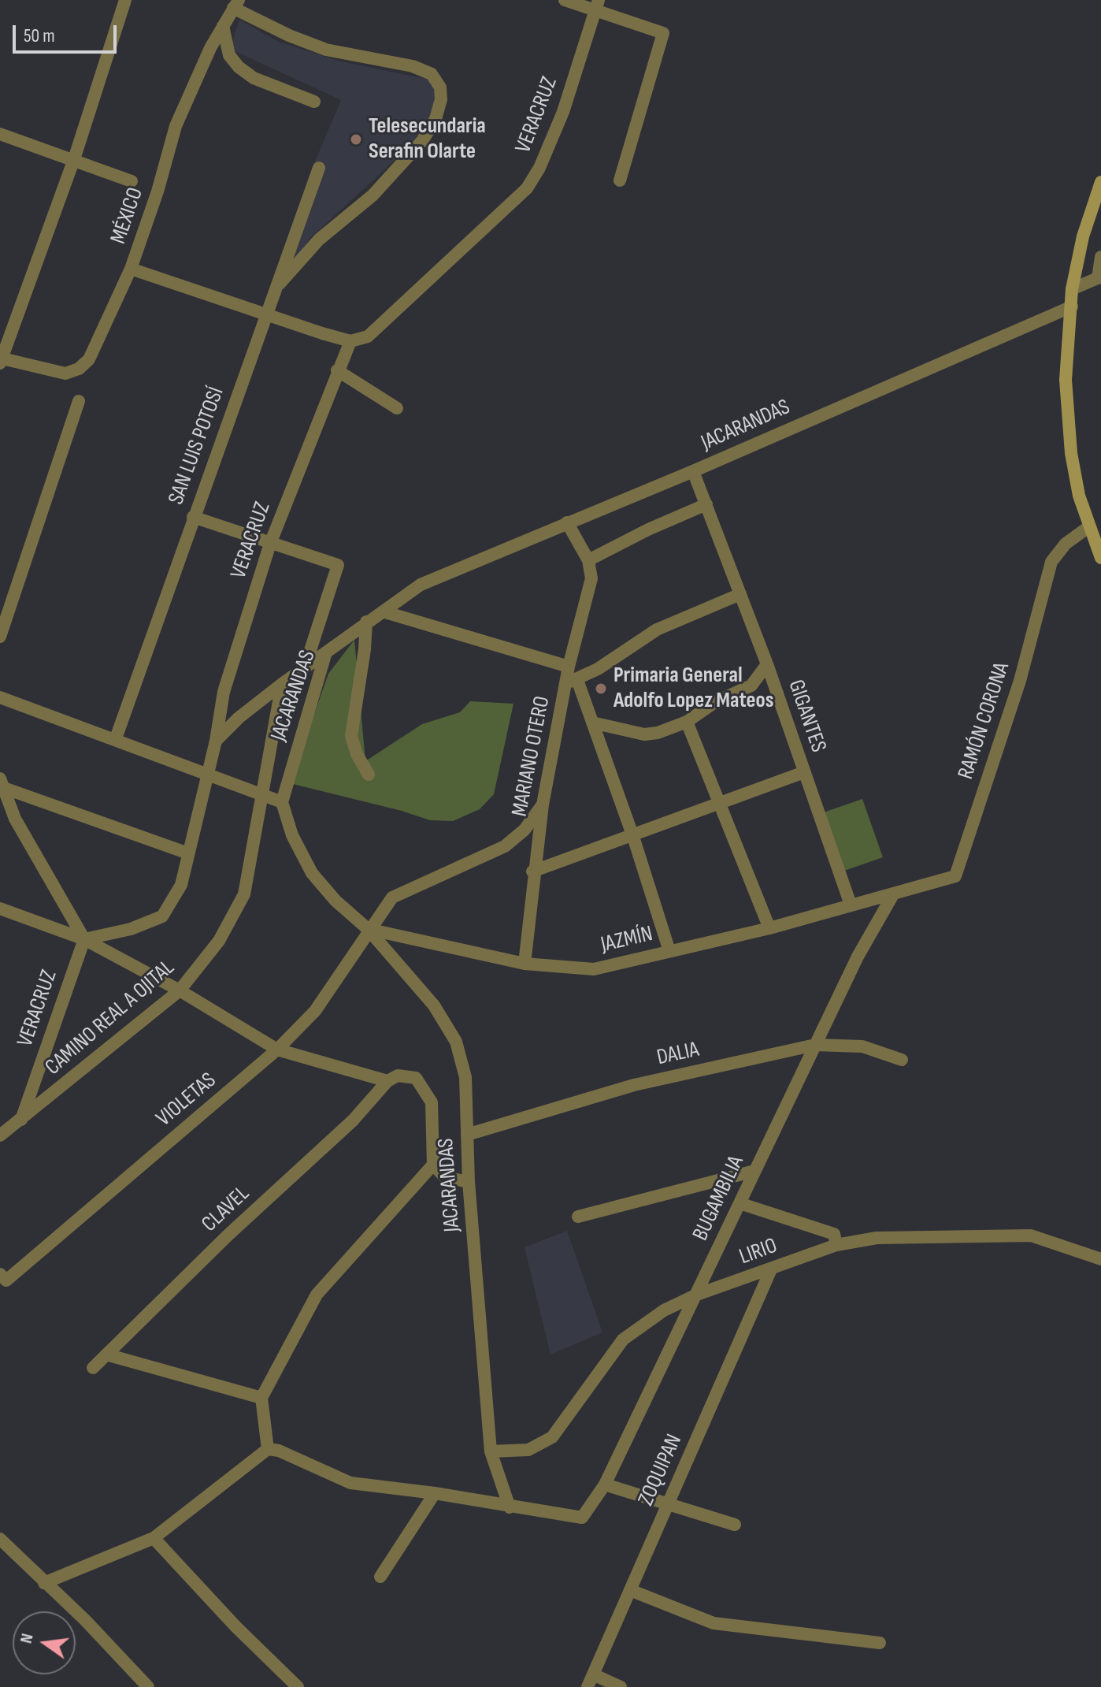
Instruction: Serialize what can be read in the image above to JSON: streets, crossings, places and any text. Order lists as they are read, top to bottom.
{
  "streets": {
    "street": [
      "VERACRUZ",
      "MÉXICO",
      "JACARANDAS",
      "SAN LUIS POTOSÍ",
      "GIGANTES",
      "RAMÓN CORONA",
      "MARIANO OTERO",
      "JAZMÍN",
      "CAMINO REAL A OJITAL",
      "DALIA",
      "VIOLETAS",
      "BUGAMBILIA",
      "CLAVEL",
      "LIRIO",
      "ZOQUIPAN"
    ]
  },
  "crossings": [
    ["VERACRUZ", "CAMINO REAL A OJITAL"],
    ["JACARANDAS", "GIGANTES"],
    ["JACARANDAS", "MARIANO OTERO"],
    ["JACARANDAS", "JAZMÍN"],
    ["JACARANDAS", "DALIA"],
    ["JACARANDAS", "VIOLETAS"],
    ["JACARANDAS", "BUGAMBILIA"],
    ["JACARANDAS", "LIRIO"],
    ["GIGANTES", "JAZMÍN"],
    ["RAMÓN CORONA", "JAZMÍN"],
    ["RAMÓN CORONA", "BUGAMBILIA"],
    ["MARIANO OTERO", "JAZMÍN"],
    ["MARIANO OTERO", "VIOLETAS"],
    ["JAZMÍN", "VIOLETAS"],
    ["JAZMÍN", "BUGAMBILIA"],
    ["DALIA", "BUGAMBILIA"],
    ["BUGAMBILIA", "LIRIO"],
    ["LIRIO", "ZOQUIPAN"]
  ],
  "places": ["Telesecundaria Serafin Olarte", "Primaria General Adolfo Lopez Mateos"],
  "scale_bar": "50 m",
  "north": "left"
}
